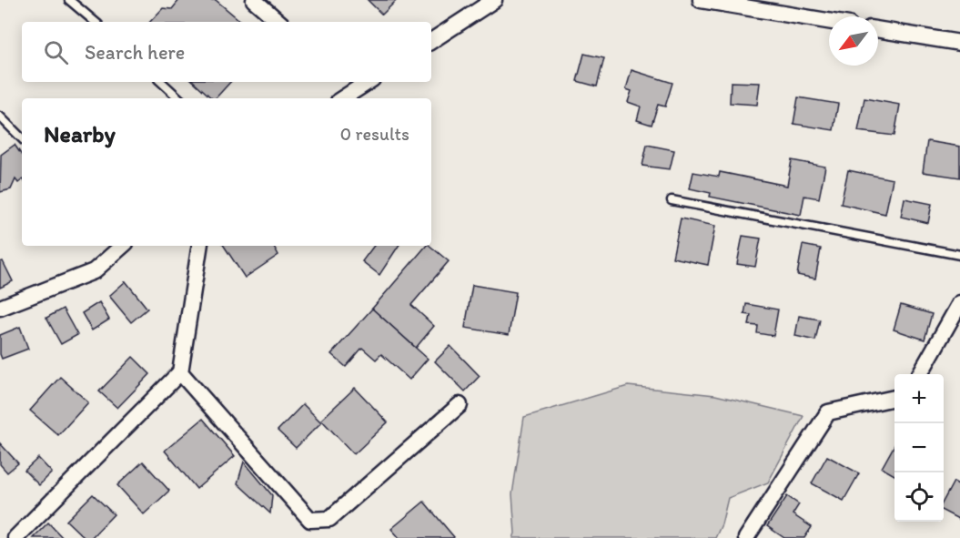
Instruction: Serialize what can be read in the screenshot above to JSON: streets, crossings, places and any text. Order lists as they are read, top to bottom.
{
  "north": "bottom left",
  "page": {
    "search": "Search here",
    "heading": ["Nearby", "0 results"],
    "map_buttons": ["+", "−"]
  }
}
